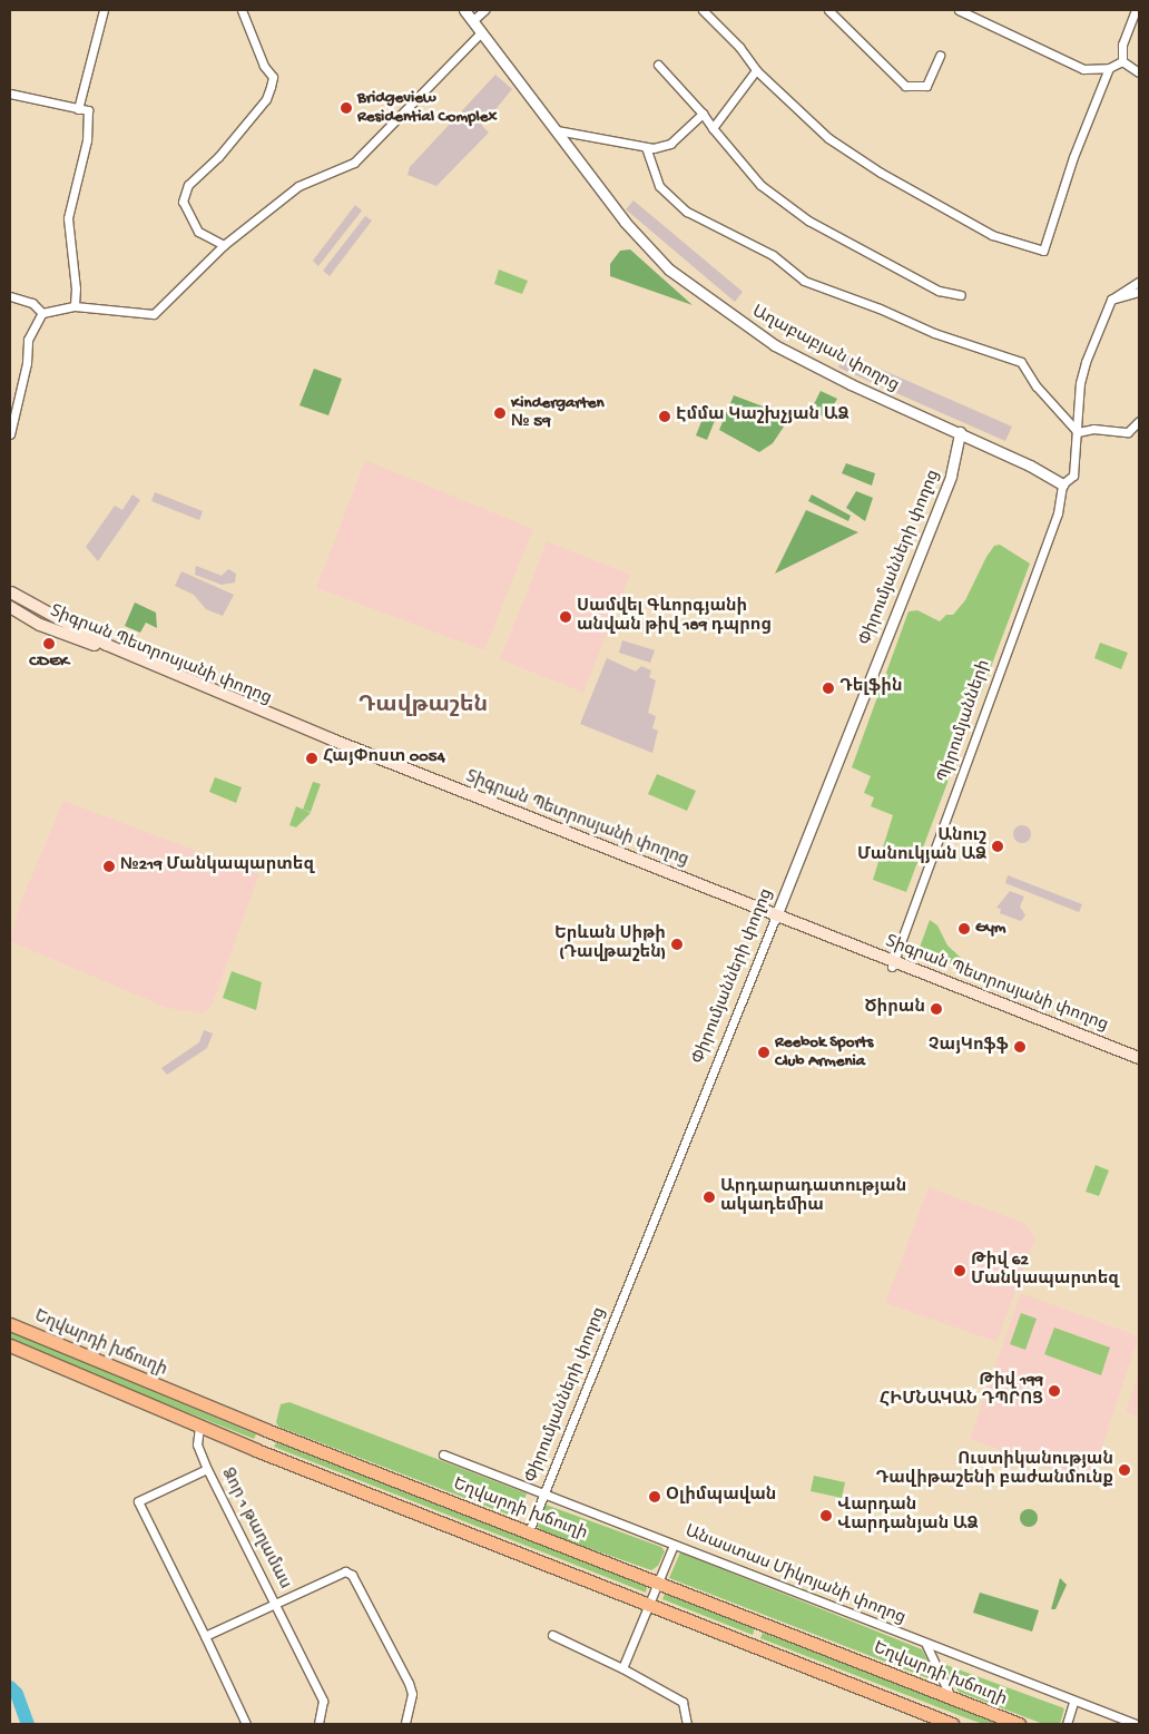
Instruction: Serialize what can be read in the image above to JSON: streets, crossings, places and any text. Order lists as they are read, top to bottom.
{
  "streets": {
    "main road": ["Տիգրան Պետրոսյանի փողոց", "Եղվարդի խճուղի"],
    "street": [
      "Աղաբաբյան փողոց",
      "Փիրումյանների փողոց",
      "Պիրումյանների",
      "Ձոր 1 թաղամաս",
      "Անաստաս Միկոյանի փողոց"
    ]
  },
  "crossings": [
    ["Աղաբաբյան փողոց", "Փիրումյանների փողոց"],
    ["Աղաբաբյան փողոց", "Պիրումյանների"],
    ["Փիրումյանների փողոց", "Տիգրան Պետրոսյանի փողոց"],
    ["Փիրումյանների փողոց", "Եղվարդի խճուղի"],
    ["Փիրումյանների փողոց", "Անաստաս Միկոյանի փողոց"],
    ["Տիգրան Պետրոսյանի փողոց", "Պիրումյանների"]
  ],
  "districts": ["Դավթաշեն"],
  "places": [
    "Bridgeview Residential Complex",
    "Kindergarten № 59",
    "Էմմա Կաշխչյան ԱՁ",
    "Սամվել Գևորգյանի անվան թիվ 189 դպրոց",
    "CDEK",
    "Դելֆին",
    "ՀայՓոստ 0054",
    "Անուշ Մանուկյան ԱՁ",
    "№219 Մանկապարտեզ",
    "Gym",
    "Երևան Սիթի (Դավթաշեն)",
    "Ծիրան",
    "ՉայԿոֆֆ",
    "Reebok Sports Club Armenia",
    "Արդարադատության ակադեմիա",
    "Թիվ 62 Մանկապարտեզ",
    "Թիվ 199 ՀԻՄՆԱԿԱՆ ԴՊՐՈՑ",
    "Ուստիկանության Դավիթաշենի բաժանմունք",
    "Օլիմպավան",
    "Վարդան Վարդանյան ԱՁ"
  ]
}
